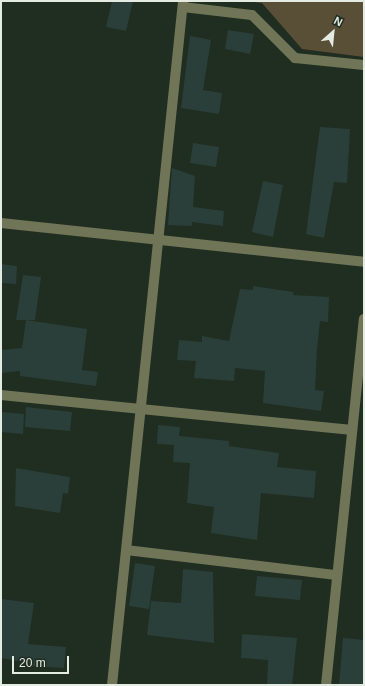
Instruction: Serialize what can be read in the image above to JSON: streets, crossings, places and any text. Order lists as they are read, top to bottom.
{
  "scale_bar": "20 m",
  "north": "top right"
}
